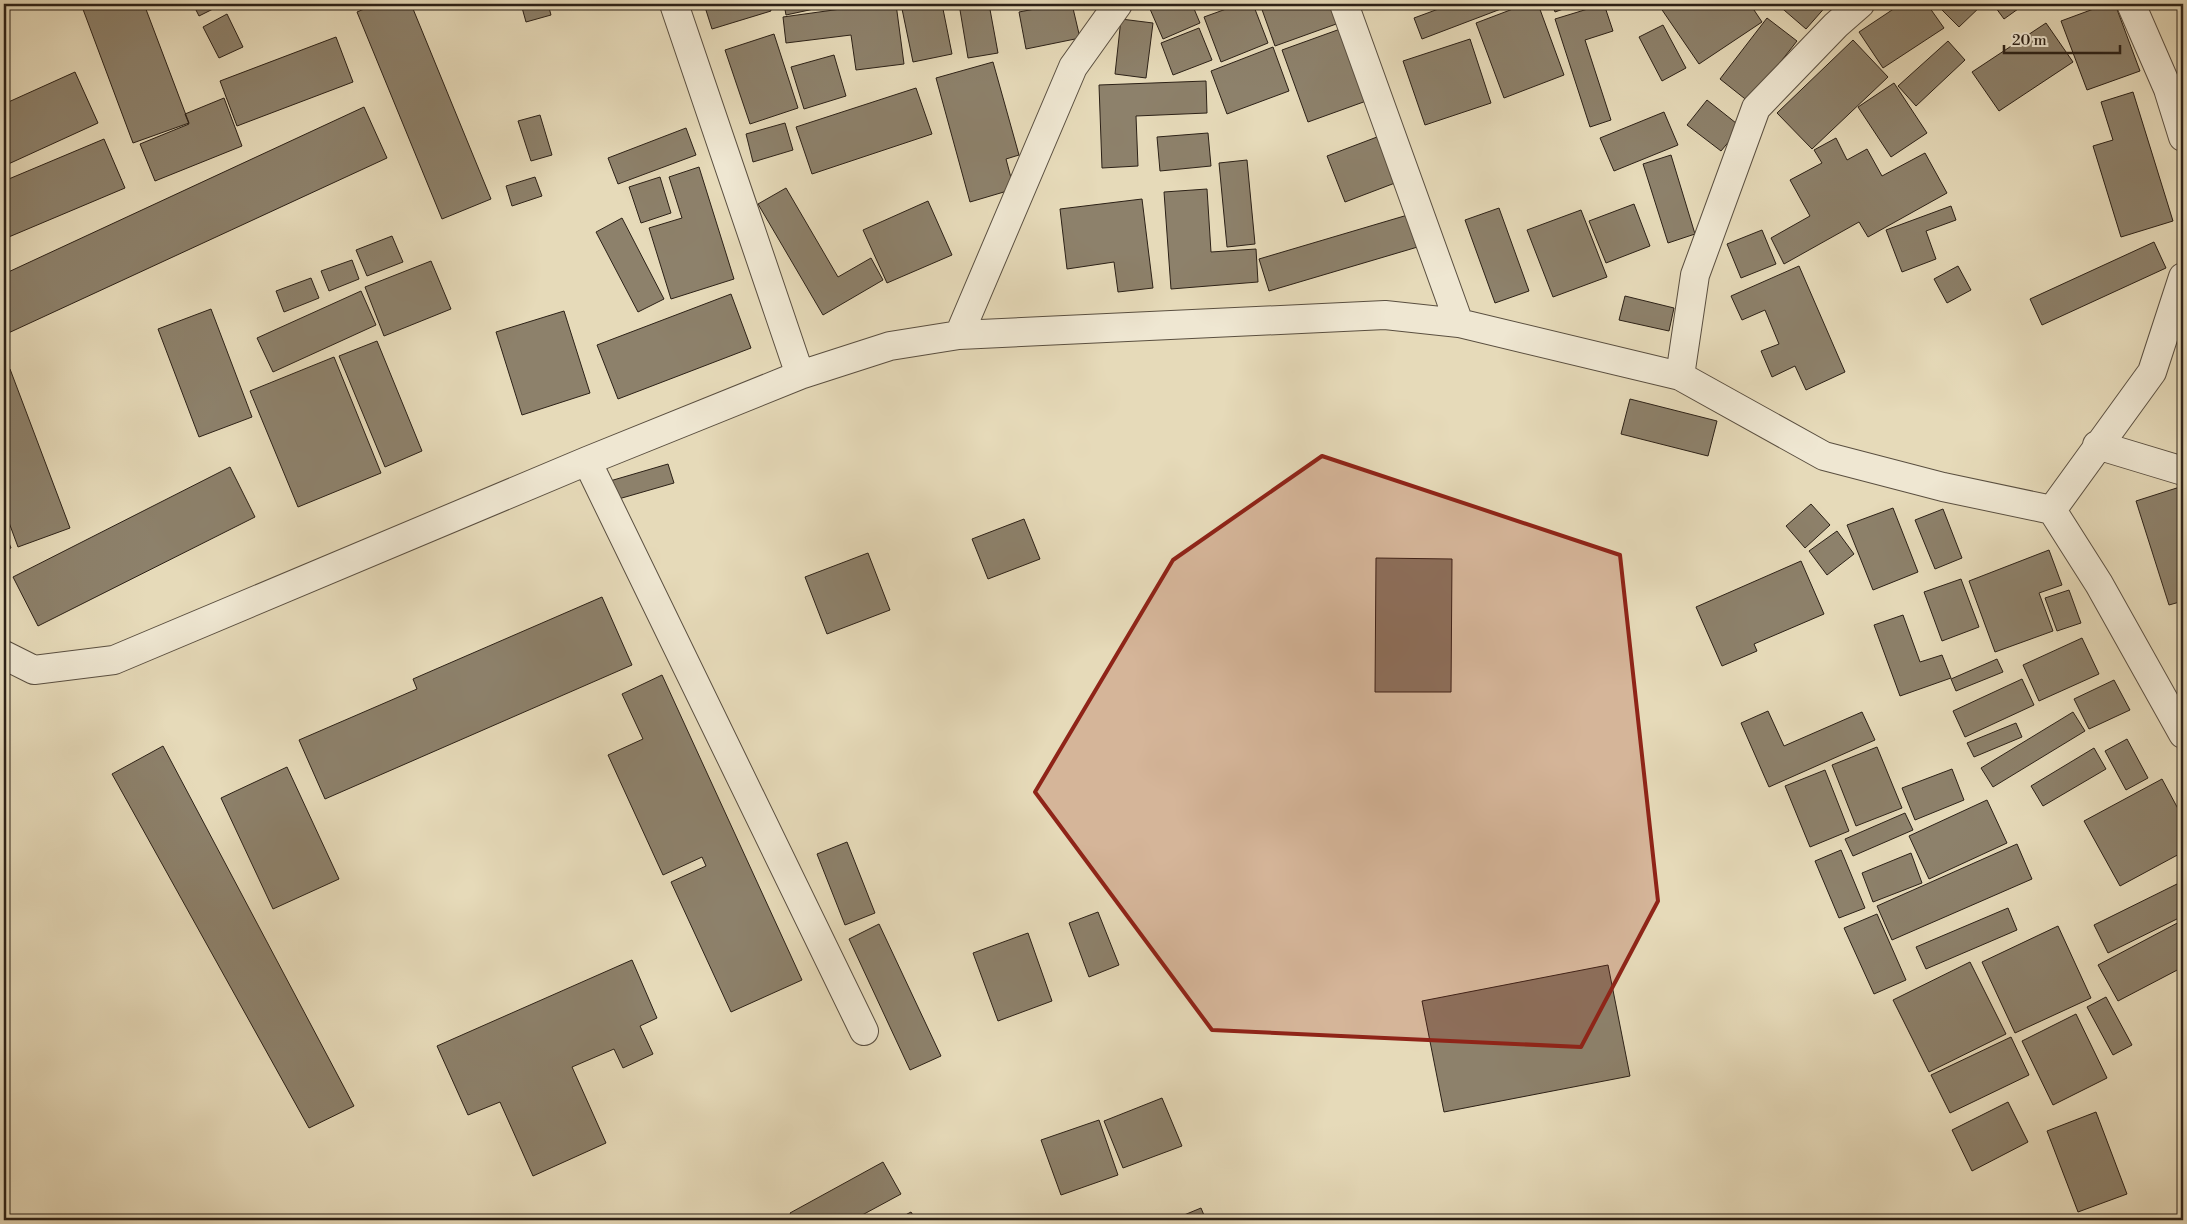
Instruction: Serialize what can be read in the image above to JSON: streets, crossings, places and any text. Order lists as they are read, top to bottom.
{
  "scale_bar": "20 m"
}
